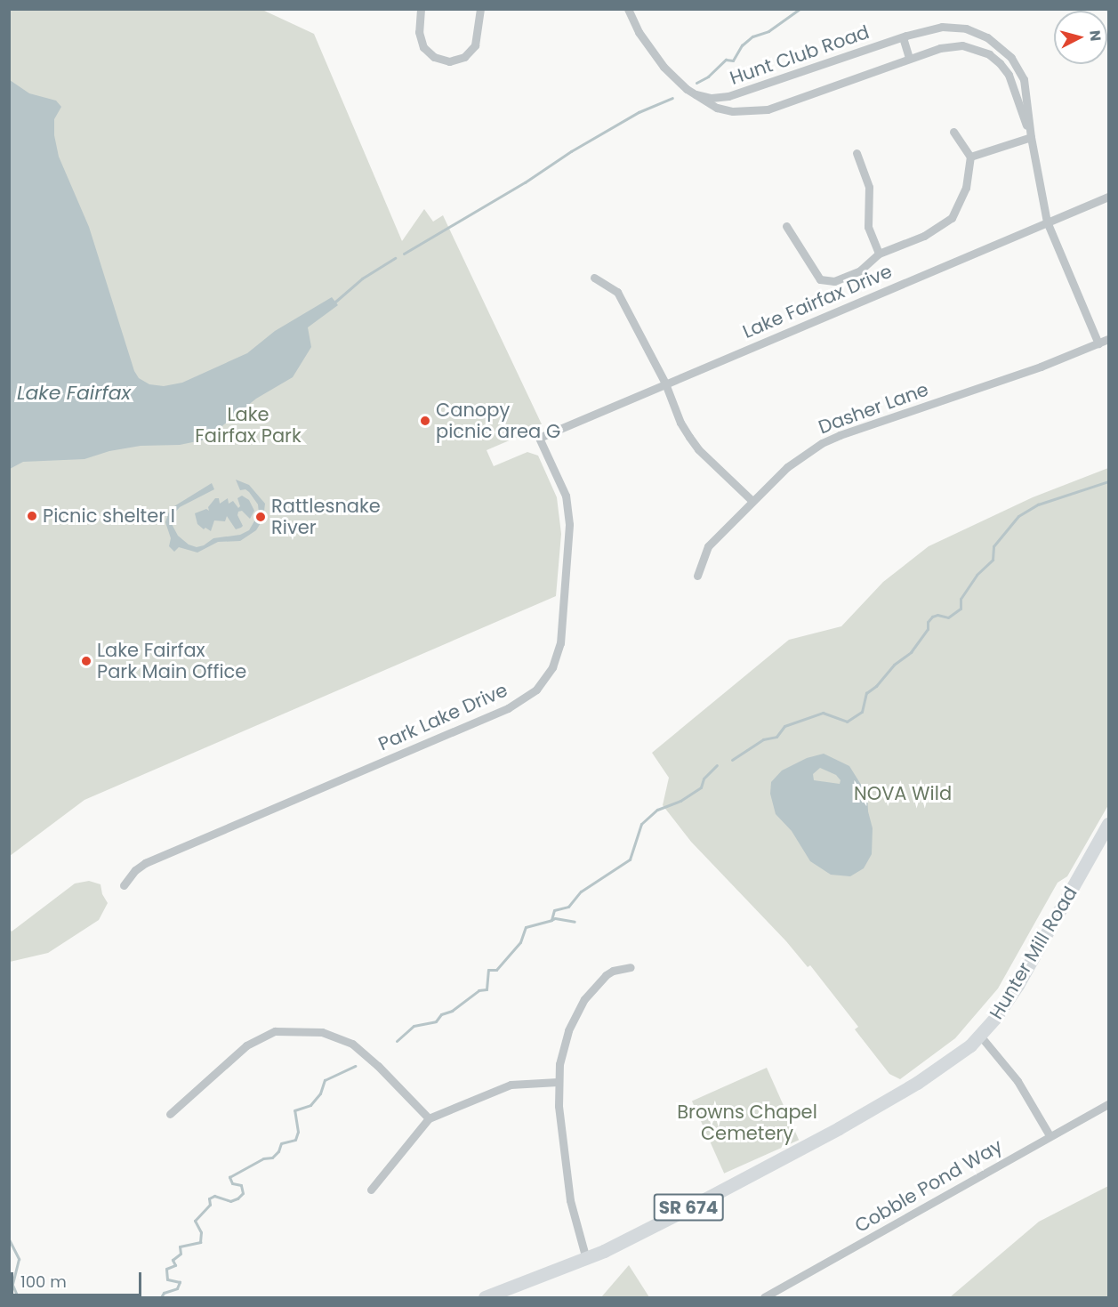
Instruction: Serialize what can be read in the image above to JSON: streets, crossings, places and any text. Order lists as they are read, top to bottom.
{
  "streets": {
    "main road": ["Hunter Mill Road", "SR 674"],
    "street": [
      "Hunt Club Road",
      "Lake Fairfax Drive",
      "Dasher Lane",
      "Park Lake Drive",
      "Cobble Pond Way"
    ]
  },
  "crossings": [
    ["Hunt Club Road", "Lake Fairfax Drive"],
    ["Hunt Club Road", "Dasher Lane"],
    ["Lake Fairfax Drive", "Park Lake Drive"]
  ],
  "water": ["Lake Fairfax"],
  "parks": ["Lake Fairfax Park", "NOVA Wild", "Browns Chapel Cemetery"],
  "places": [
    "Canopy picnic area G",
    "Picnic shelter I",
    "Rattlesnake River",
    "Lake Fairfax Park Main Office"
  ],
  "scale_bar": "100 m",
  "north": "right"
}
